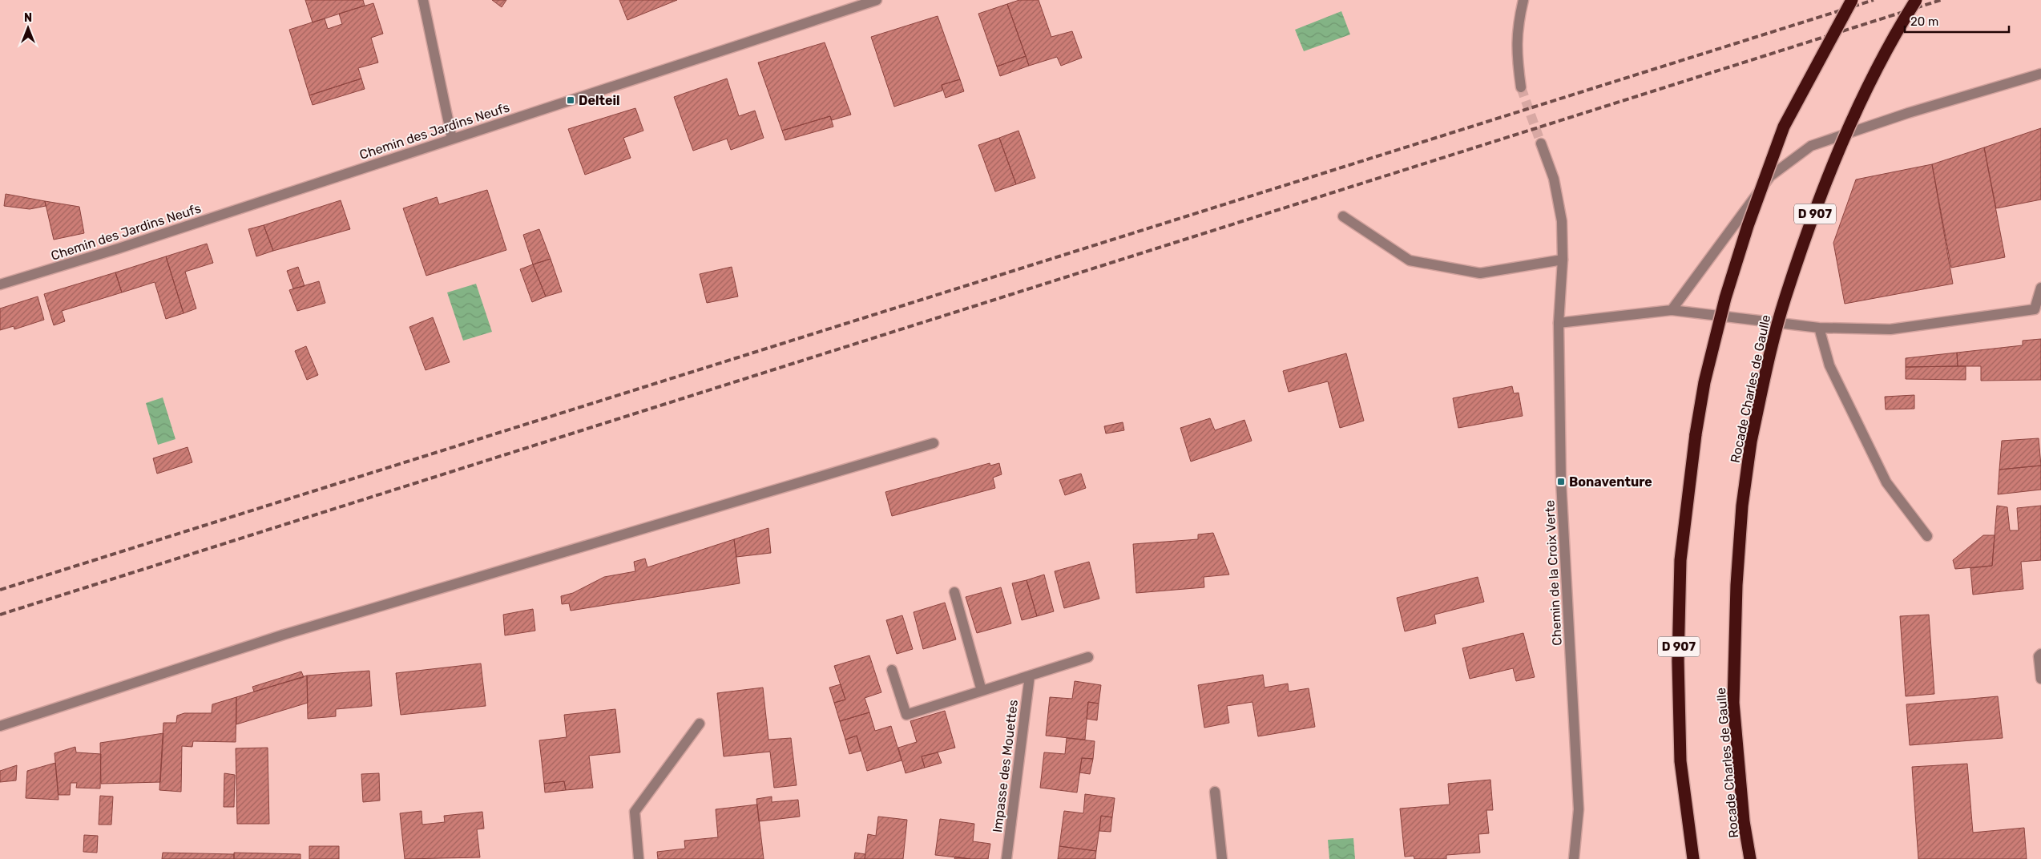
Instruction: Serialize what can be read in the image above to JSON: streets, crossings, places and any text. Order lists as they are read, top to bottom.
{
  "streets": {
    "highway": ["D 907", "Rocade Charles de Gaulle"],
    "street": ["Chemin des Jardins Neufs", "Chemin de la Croix Verte", "Impasse des Mouettes"]
  },
  "places": {
    "transit": ["Delteil", "Bonaventure"]
  },
  "scale_bar": "20 m",
  "north": "top"
}
